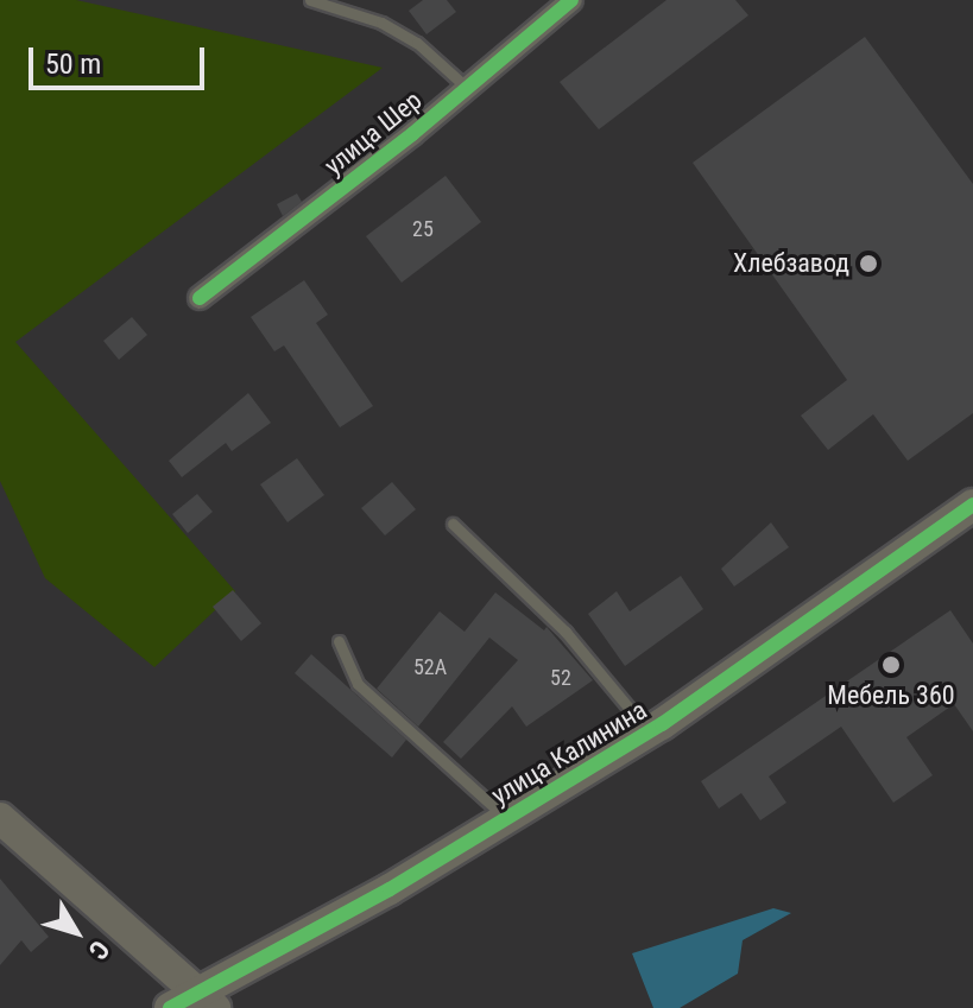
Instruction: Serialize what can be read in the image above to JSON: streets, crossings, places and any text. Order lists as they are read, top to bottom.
{
  "streets": {
    "street": ["улица Шер", "улица Калинина"]
  },
  "places": ["Хлебзавод", "Мебель 360"],
  "house_numbers": ["25", "52А", "52"],
  "scale_bar": "50 m",
  "north": "bottom right"
}
